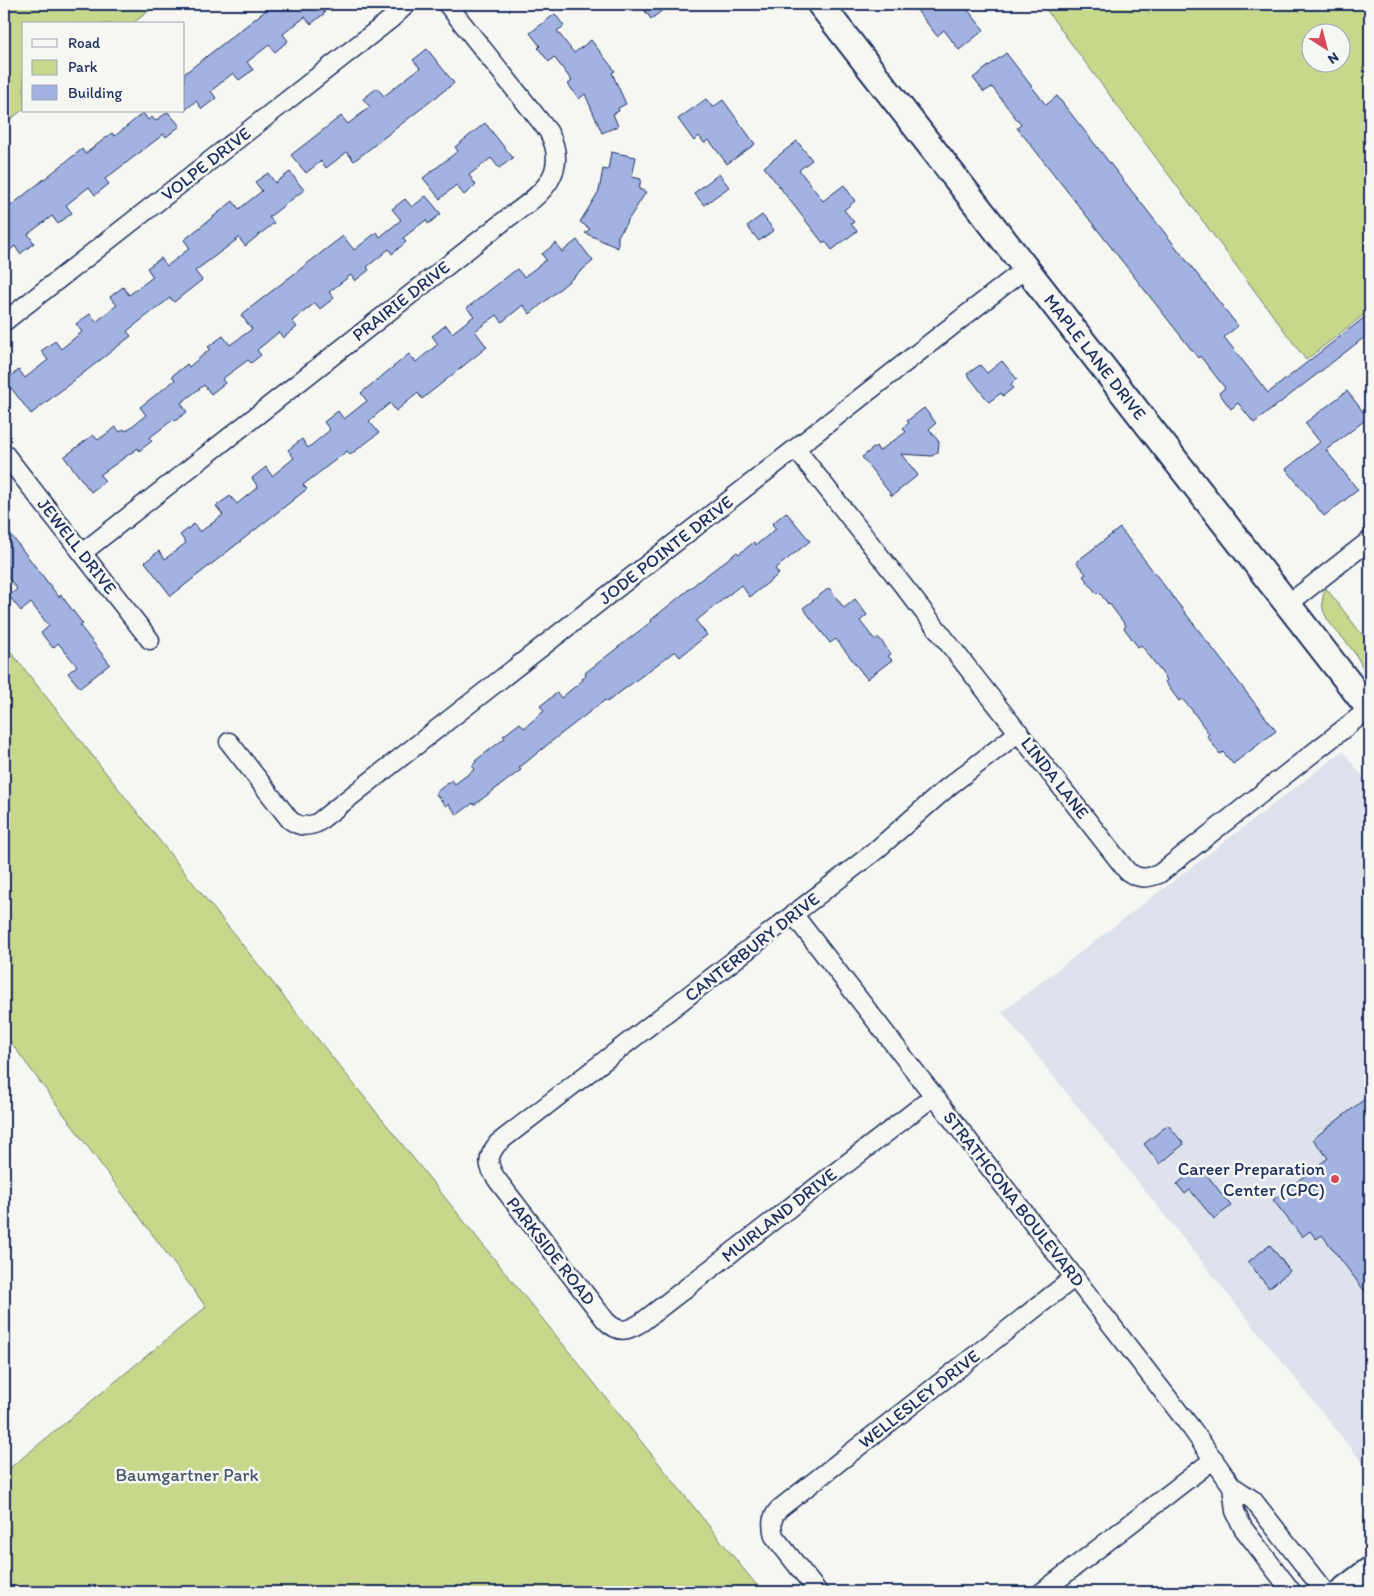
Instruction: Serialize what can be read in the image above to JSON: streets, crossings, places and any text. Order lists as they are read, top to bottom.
{
  "streets": {
    "street": [
      "VOLPE DRIVE",
      "PRAIRIE DRIVE",
      "MAPLE LANE DRIVE",
      "JEWELL DRIVE",
      "JODE POINTE DRIVE",
      "LINDA LANE",
      "CANTERBURY DRIVE",
      "STRATHCONA BOULEVARD",
      "MUIRLAND DRIVE",
      "PARKSIDE ROAD",
      "WELLESLEY DRIVE"
    ]
  },
  "crossings": [
    ["PRAIRIE DRIVE", "JEWELL DRIVE"],
    ["MAPLE LANE DRIVE", "JODE POINTE DRIVE"],
    ["MAPLE LANE DRIVE", "LINDA LANE"],
    ["JODE POINTE DRIVE", "LINDA LANE"],
    ["LINDA LANE", "CANTERBURY DRIVE"],
    ["CANTERBURY DRIVE", "STRATHCONA BOULEVARD"],
    ["CANTERBURY DRIVE", "PARKSIDE ROAD"],
    ["STRATHCONA BOULEVARD", "MUIRLAND DRIVE"],
    ["STRATHCONA BOULEVARD", "WELLESLEY DRIVE"],
    ["MUIRLAND DRIVE", "PARKSIDE ROAD"]
  ],
  "parks": ["Baumgartner Park"],
  "places": ["Career Preparation Center (CPC)"],
  "legend": ["Road", "Park", "Building"],
  "north": "bottom right"
}
